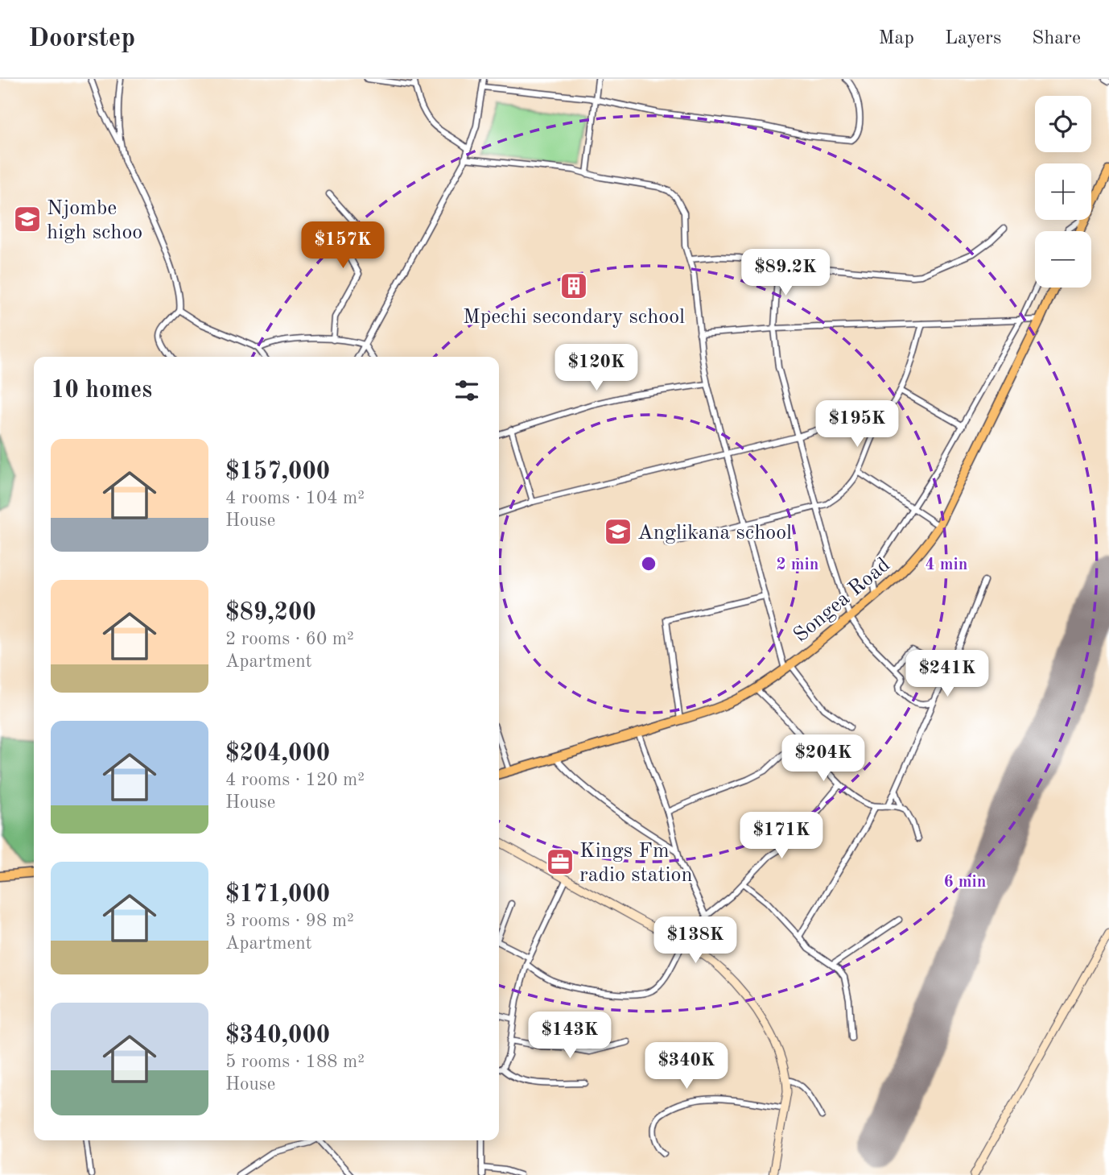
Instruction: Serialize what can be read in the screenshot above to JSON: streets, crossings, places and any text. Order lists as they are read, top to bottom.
{
  "streets": {
    "highway": ["Songea Road"]
  },
  "places": {
    "school or university": ["Njombe high schoo", "Anglikana school"],
    "building": ["Mpechi secondary school"],
    "office": ["Kings Fm radio station"]
  },
  "page": {
    "header": "Doorstep",
    "nav": ["Map", "Layers", "Share"],
    "map_buttons": ["+", "−"],
    "price": [
      "$157K",
      "$89.2K",
      "$120K",
      "$195K",
      "$241K",
      "$204K",
      "$171K",
      "$138K",
      "$143K",
      "$340K"
    ],
    "heading": "10 homes",
    "list": [
      {
        "name": "$157,000",
        "note": "4 rooms · 104 m² · House"
      },
      {
        "name": "$89,200",
        "note": "2 rooms · 60 m² · Apartment"
      },
      {
        "name": "$204,000",
        "note": "4 rooms · 120 m² · House"
      },
      {
        "name": "$171,000",
        "note": "3 rooms · 98 m² · Apartment"
      },
      {
        "name": "$340,000",
        "note": "5 rooms · 188 m² · House"
      }
    ]
  },
  "rings": ["2 min", "4 min", "6 min"]
}
